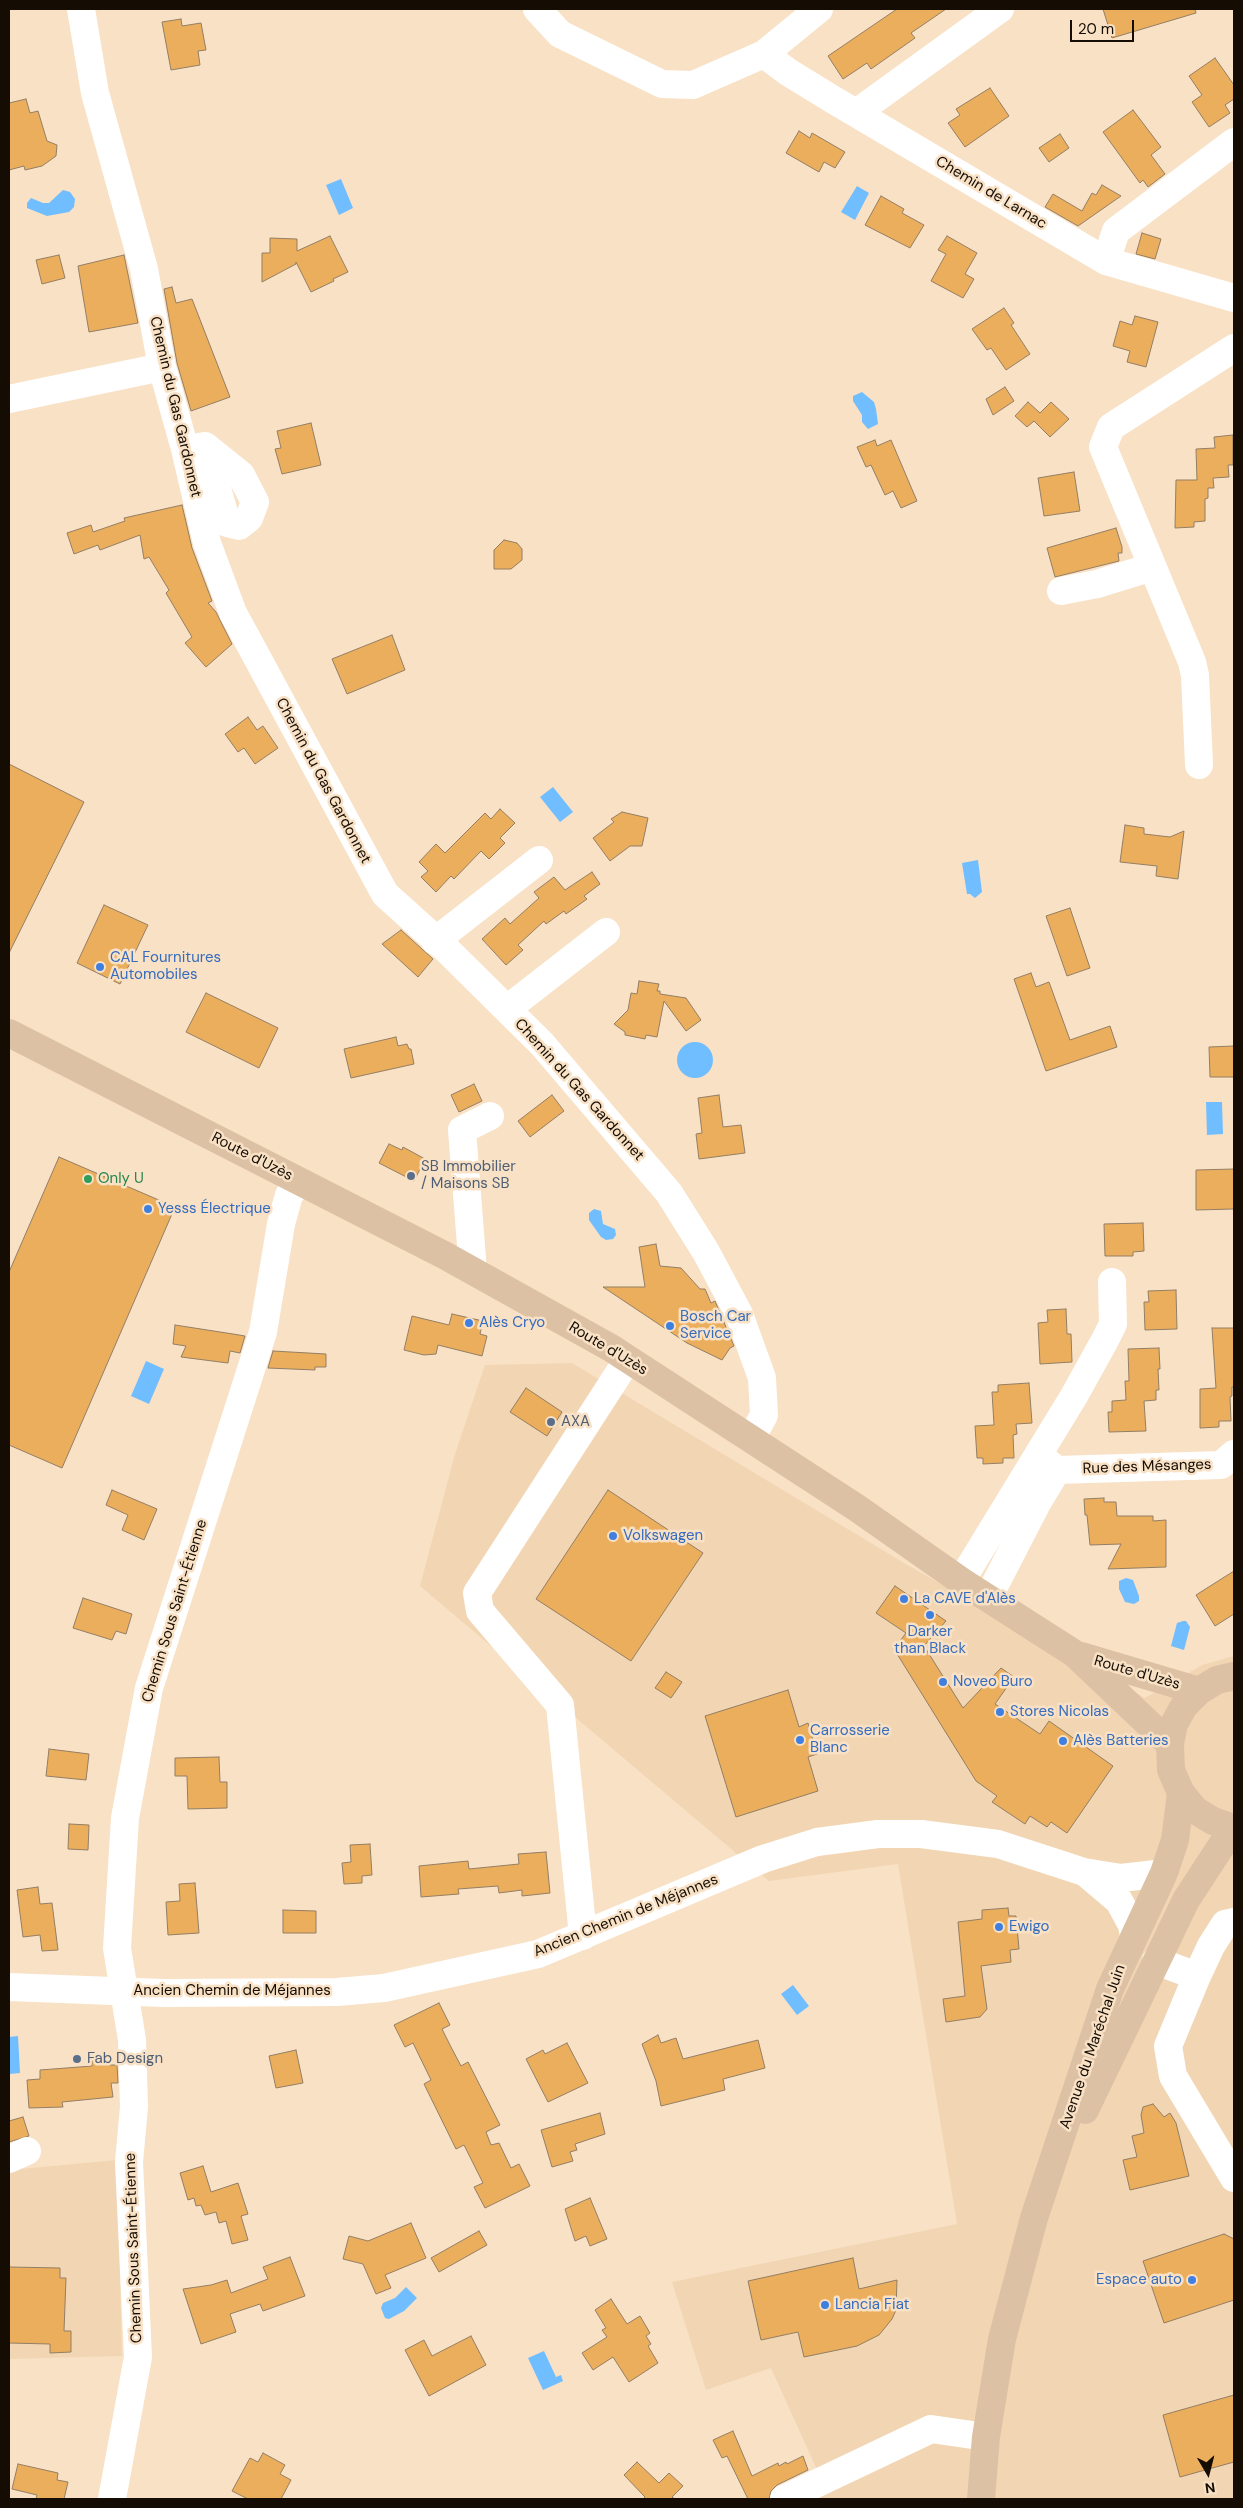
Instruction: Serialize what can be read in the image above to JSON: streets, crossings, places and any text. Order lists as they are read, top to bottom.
{
  "streets": {
    "main road": ["Route d'Uzès", "Avenue du Maréchal Juin"],
    "street": [
      "Chemin de Larnac",
      "Chemin du Gas Gardonnet",
      "Rue des Mésanges",
      "Chemin Sous Saint-Étienne",
      "Ancien Chemin de Méjannes"
    ]
  },
  "crossings": [
    ["Chemin du Gas Gardonnet", "Route d'Uzès"],
    ["Route d'Uzès", "Chemin Sous Saint-Étienne"],
    ["Chemin Sous Saint-Étienne", "Ancien Chemin de Méjannes"],
    ["Ancien Chemin de Méjannes", "Avenue du Maréchal Juin"]
  ],
  "places": [
    "CAL Fournitures Automobiles",
    "SB Immobilier / Maisons SB",
    "Only U",
    "Yesss Électrique",
    "Alès Cryo",
    "Bosch Car Service",
    "AXA",
    "Volkswagen",
    "La CAVE d'Alès",
    "Darker than Black",
    "Noveo Buro",
    "Stores Nicolas",
    "Carrosserie Blanc",
    "Alès Batteries",
    "Ewigo",
    "Fab Design",
    "Espace auto",
    "Lancia Fiat"
  ],
  "scale_bar": "20 m",
  "north": "bottom"
}
